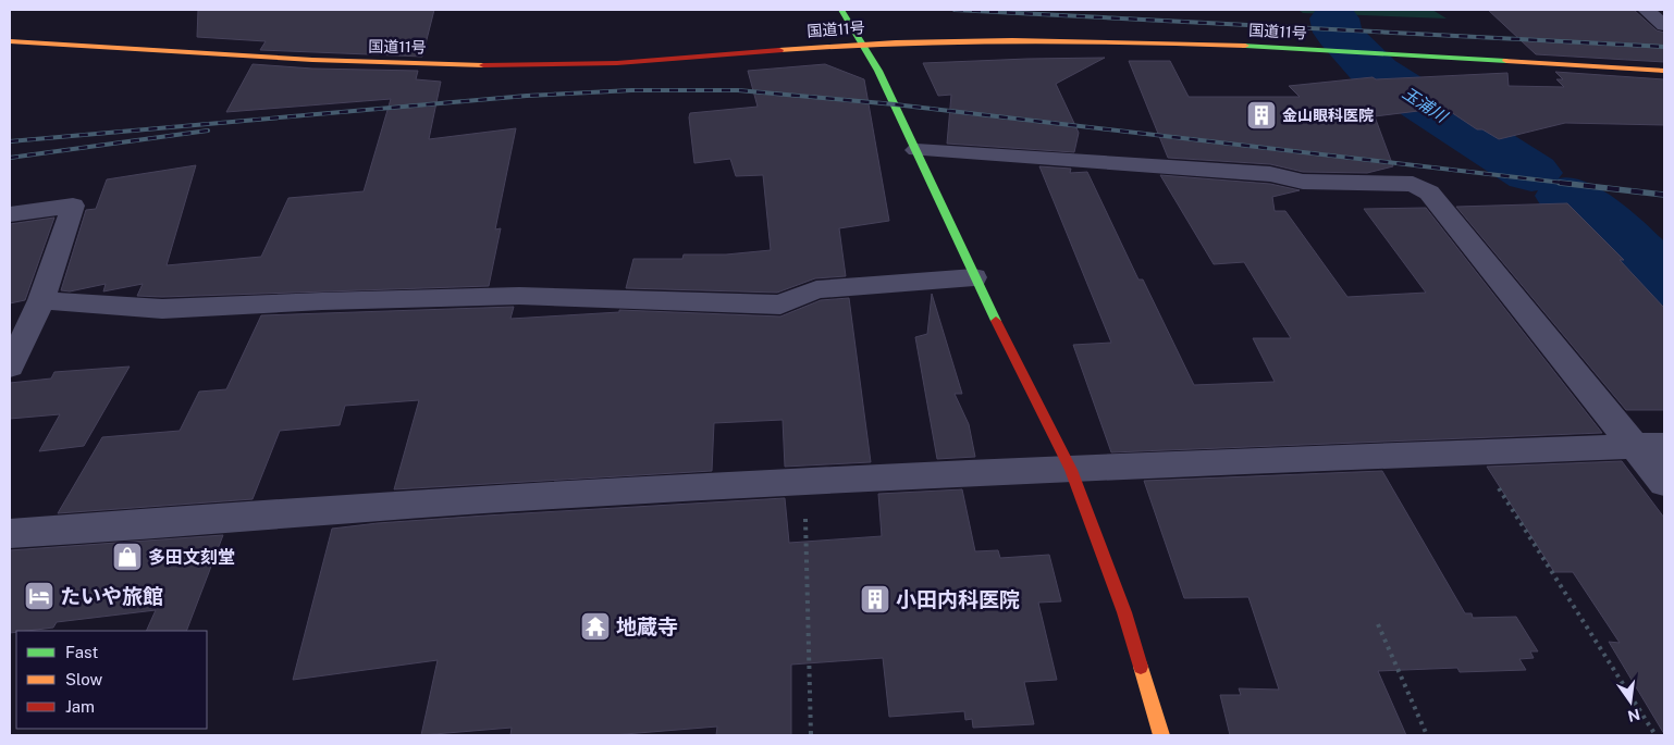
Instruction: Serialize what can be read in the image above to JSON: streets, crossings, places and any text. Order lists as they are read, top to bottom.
{
  "streets": {
    "main road": ["国道11号"]
  },
  "water": ["玉浦川"],
  "places": {
    "building": ["金山眼科医院", "小田内科医院"],
    "shop": ["多田文刻堂"],
    "hotel": ["たいや旅館"],
    "temple": ["地蔵寺"]
  },
  "legend": ["Fast", "Slow", "Jam"],
  "north": "bottom"
}
